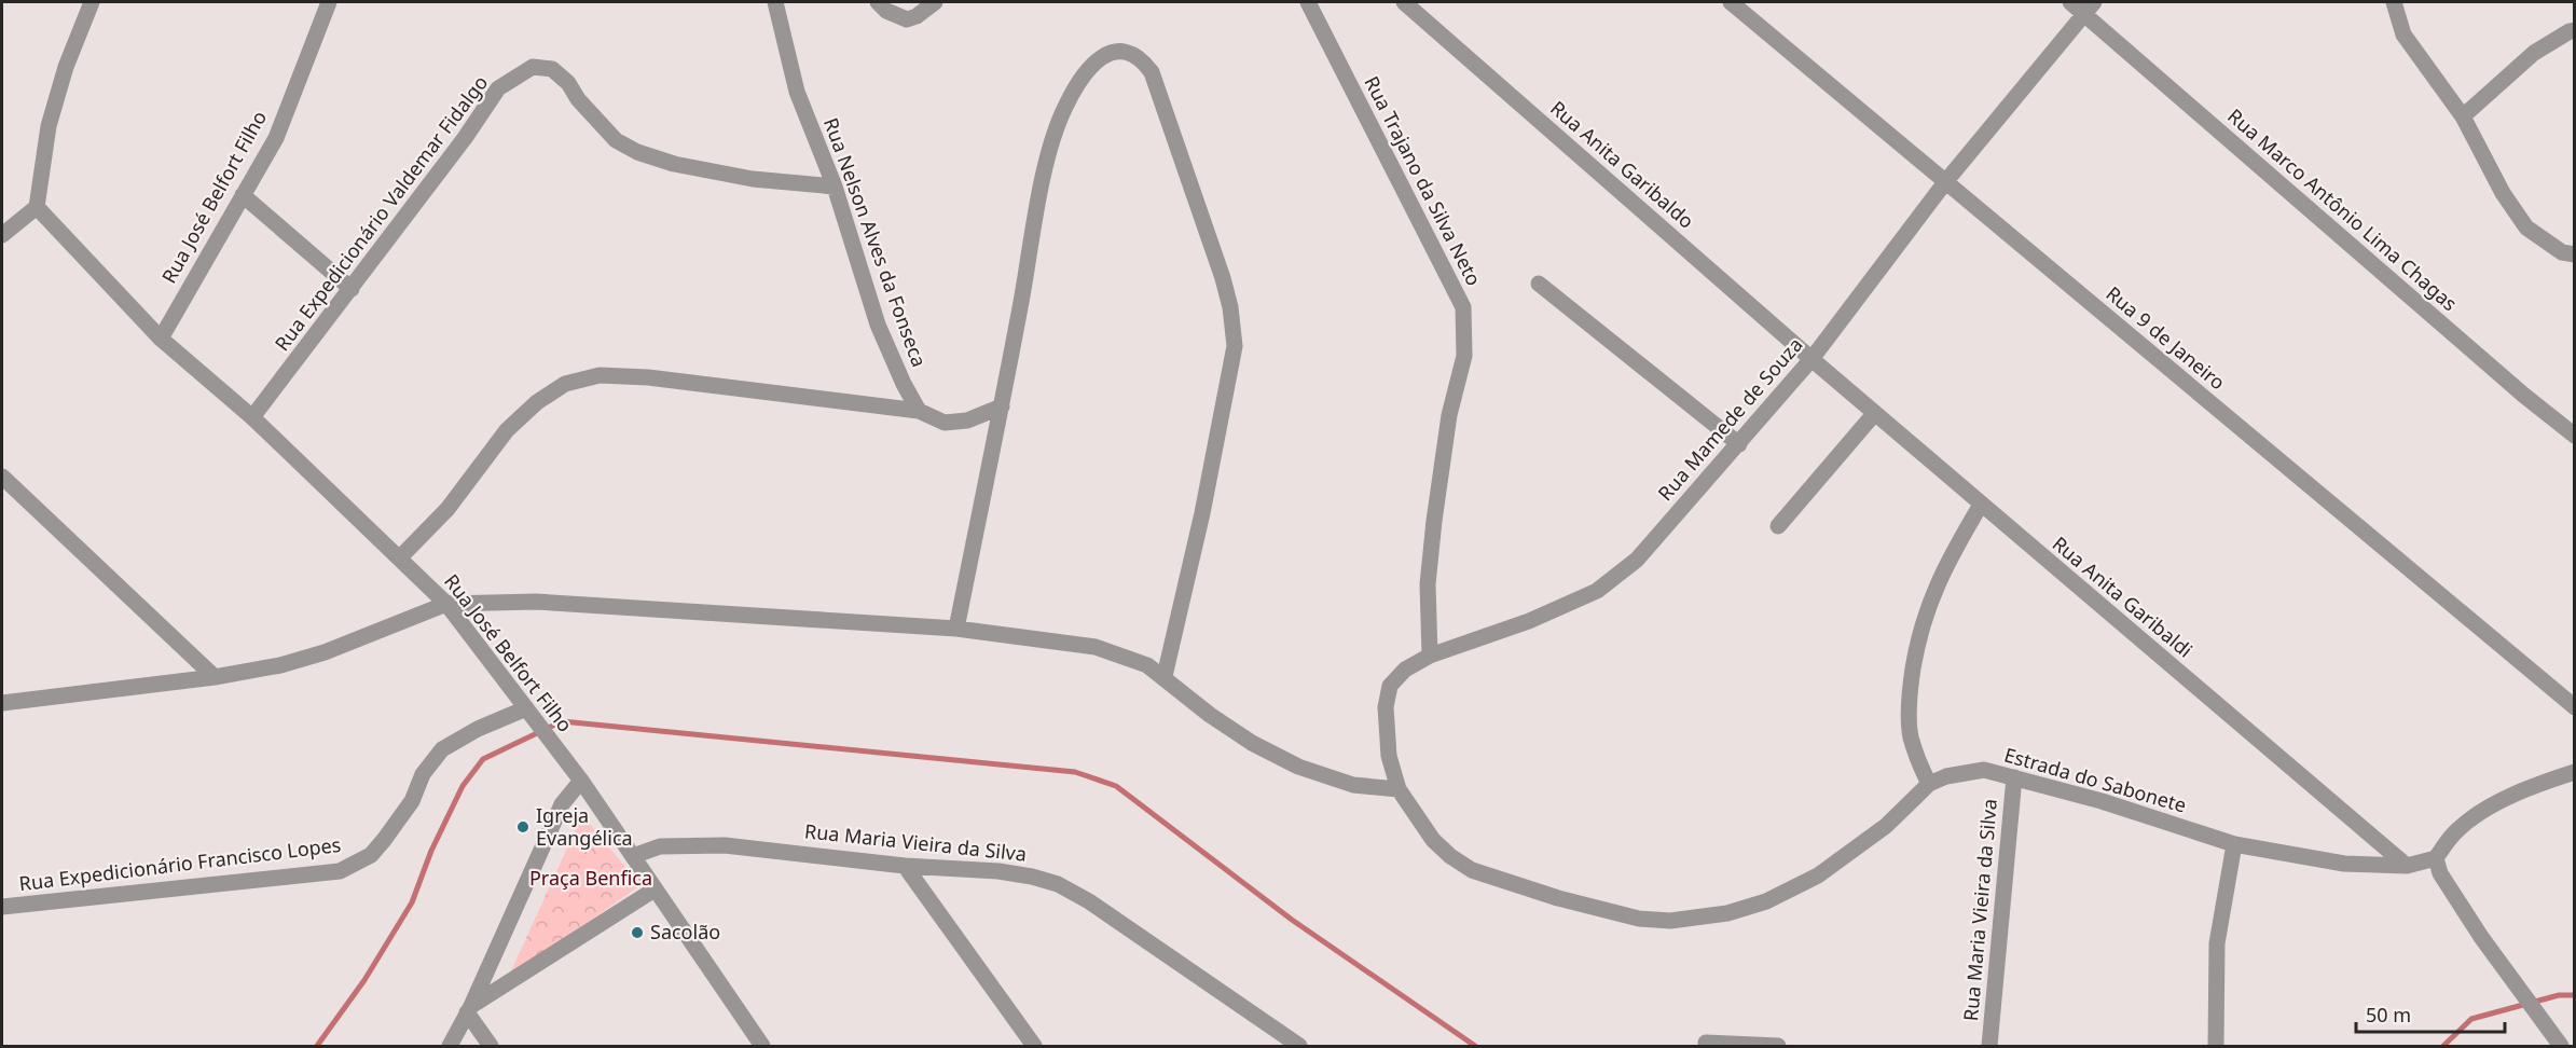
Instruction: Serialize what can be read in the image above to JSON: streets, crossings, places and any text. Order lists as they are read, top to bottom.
{
  "streets": {
    "street": [
      "Rua Anita Garibaldo",
      "Rua Trajano da Silva Neto",
      "Rua José Belfort Filho",
      "Rua Marco Antônio Lima Chagas",
      "Rua Expedicionário Valdemar Fidalgo",
      "Rua Nelson Alves da Fonseca",
      "Rua 9 de Janeiro",
      "Rua Mamede de Souza",
      "Rua Anita Garibaldi",
      "Estrada do Sabonete",
      "Rua Maria Vieira da Silva",
      "Rua Expedicionário Francisco Lopes"
    ]
  },
  "crossings": [
    ["Rua Anita Garibaldo", "Rua Mamede de Souza"],
    ["Rua Anita Garibaldo", "Rua Anita Garibaldi"],
    ["Rua Trajano da Silva Neto", "Rua Mamede de Souza"],
    ["Rua José Belfort Filho", "Rua Expedicionário Valdemar Fidalgo"],
    ["Rua José Belfort Filho", "Rua Maria Vieira da Silva"],
    ["Rua José Belfort Filho", "Rua Expedicionário Francisco Lopes"],
    ["Rua Marco Antônio Lima Chagas", "Rua Mamede de Souza"],
    ["Rua Expedicionário Valdemar Fidalgo", "Rua Nelson Alves da Fonseca"],
    ["Rua 9 de Janeiro", "Rua Mamede de Souza"],
    ["Rua Mamede de Souza", "Rua Anita Garibaldi"],
    ["Rua Mamede de Souza", "Estrada do Sabonete"],
    ["Rua Anita Garibaldi", "Estrada do Sabonete"],
    ["Estrada do Sabonete", "Rua Maria Vieira da Silva"]
  ],
  "parks": ["Praça Benfica"],
  "places": ["Igreja Evangélica", "Sacolão"],
  "scale_bar": "50 m"
}
